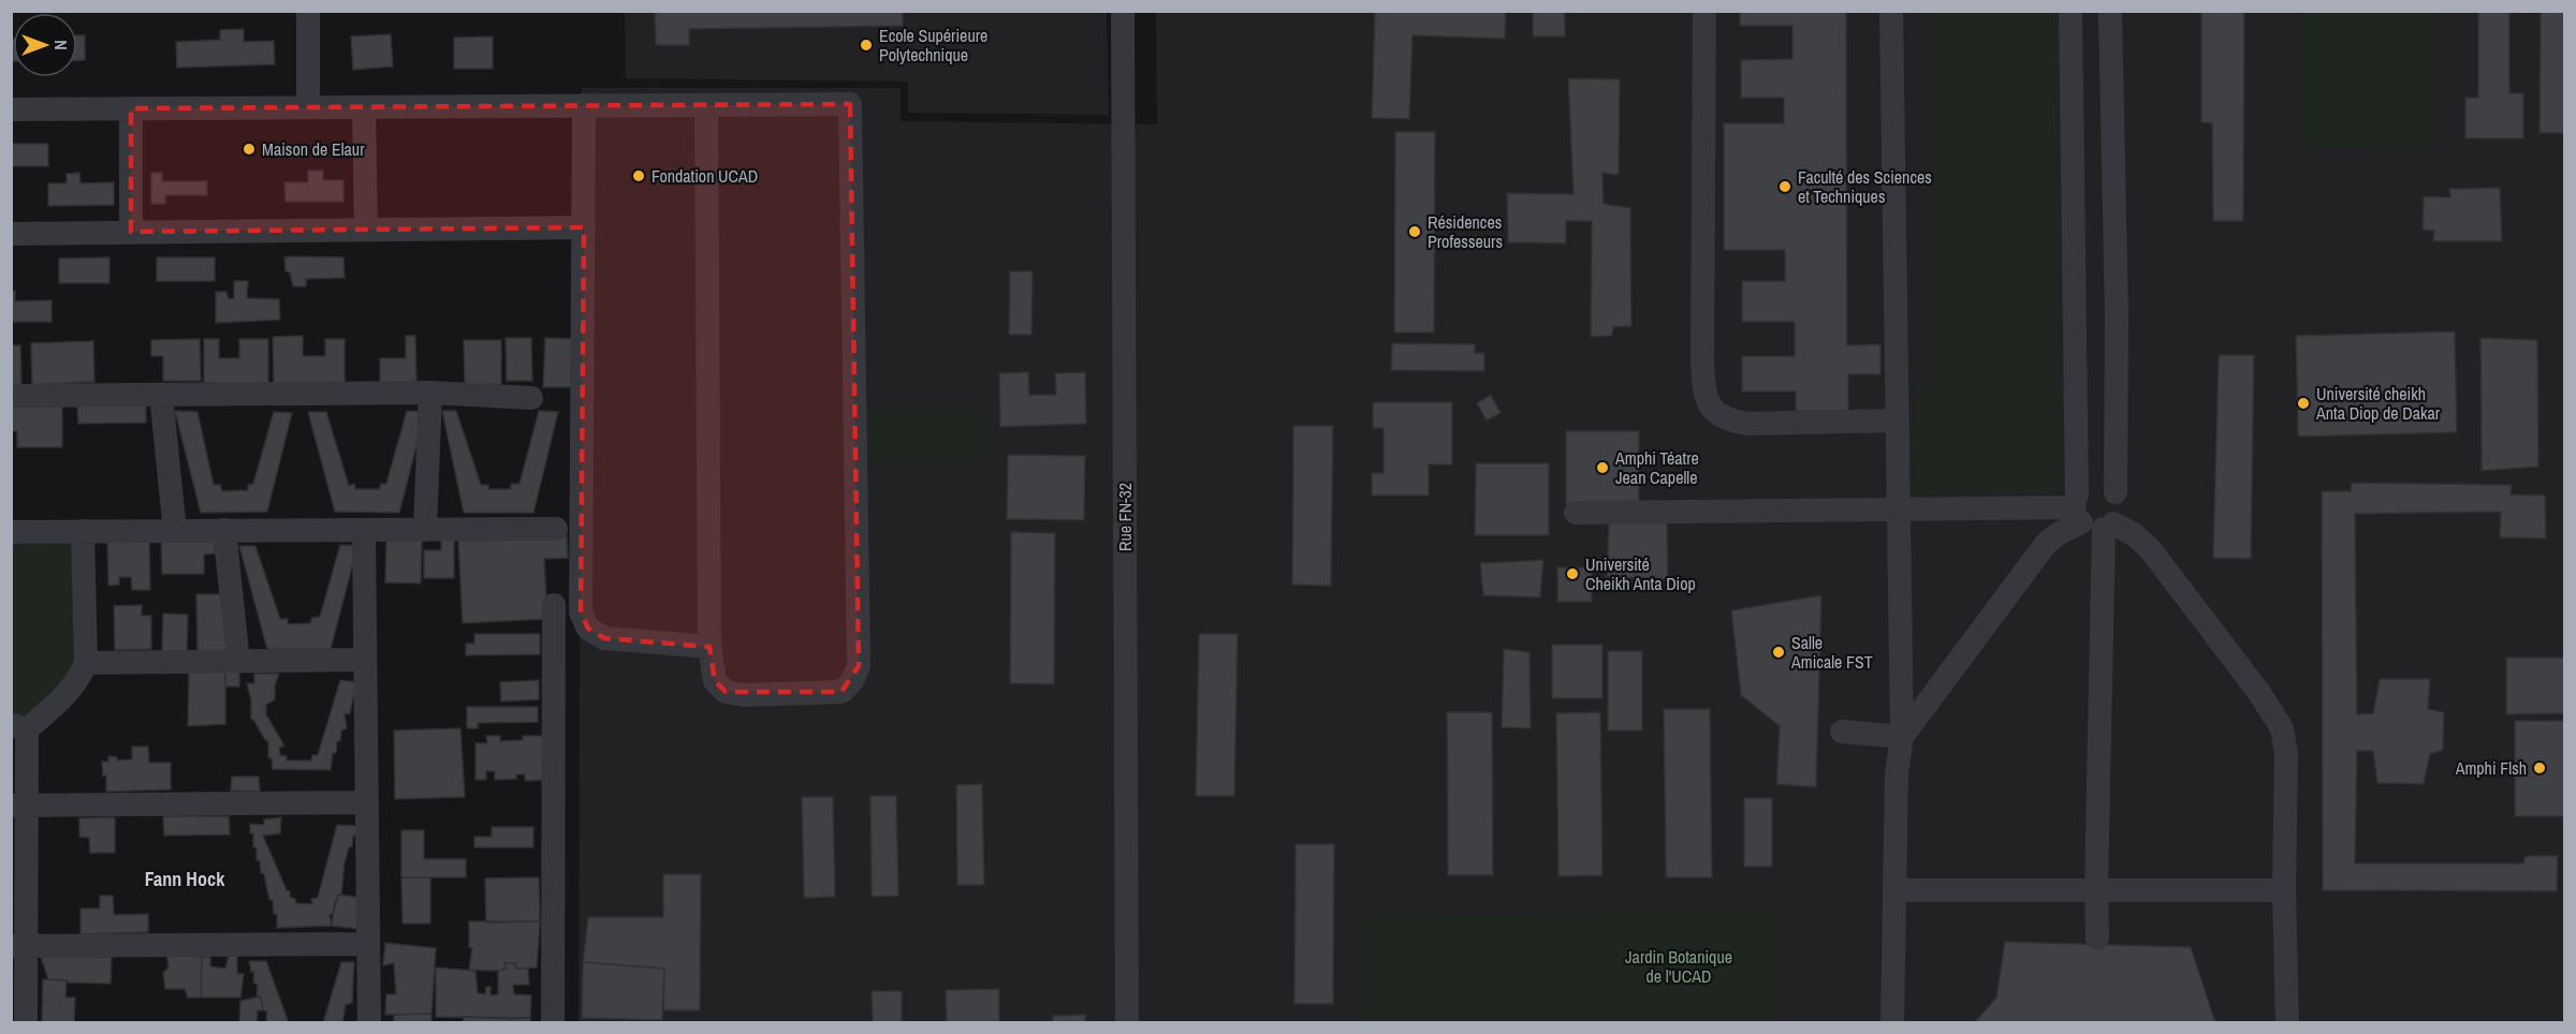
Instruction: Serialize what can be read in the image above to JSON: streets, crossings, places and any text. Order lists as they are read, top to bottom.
{
  "streets": {
    "street": ["Rue FN-32"]
  },
  "districts": ["Fann Hock"],
  "parks": ["Jardin Botanique de l'UCAD"],
  "places": [
    "Ecole Supérieure Polytechnique",
    "Maison de Elaur",
    "Fondation UCAD",
    "Faculté des Sciences et Techniques",
    "Résidences Professeurs",
    "Université cheikh Anta Diop de Dakar",
    "Amphi Téatre Jean Capelle",
    "Université Cheikh Anta Diop",
    "Salle Amicale FST",
    "Amphi Flsh"
  ],
  "north": "right"
}
